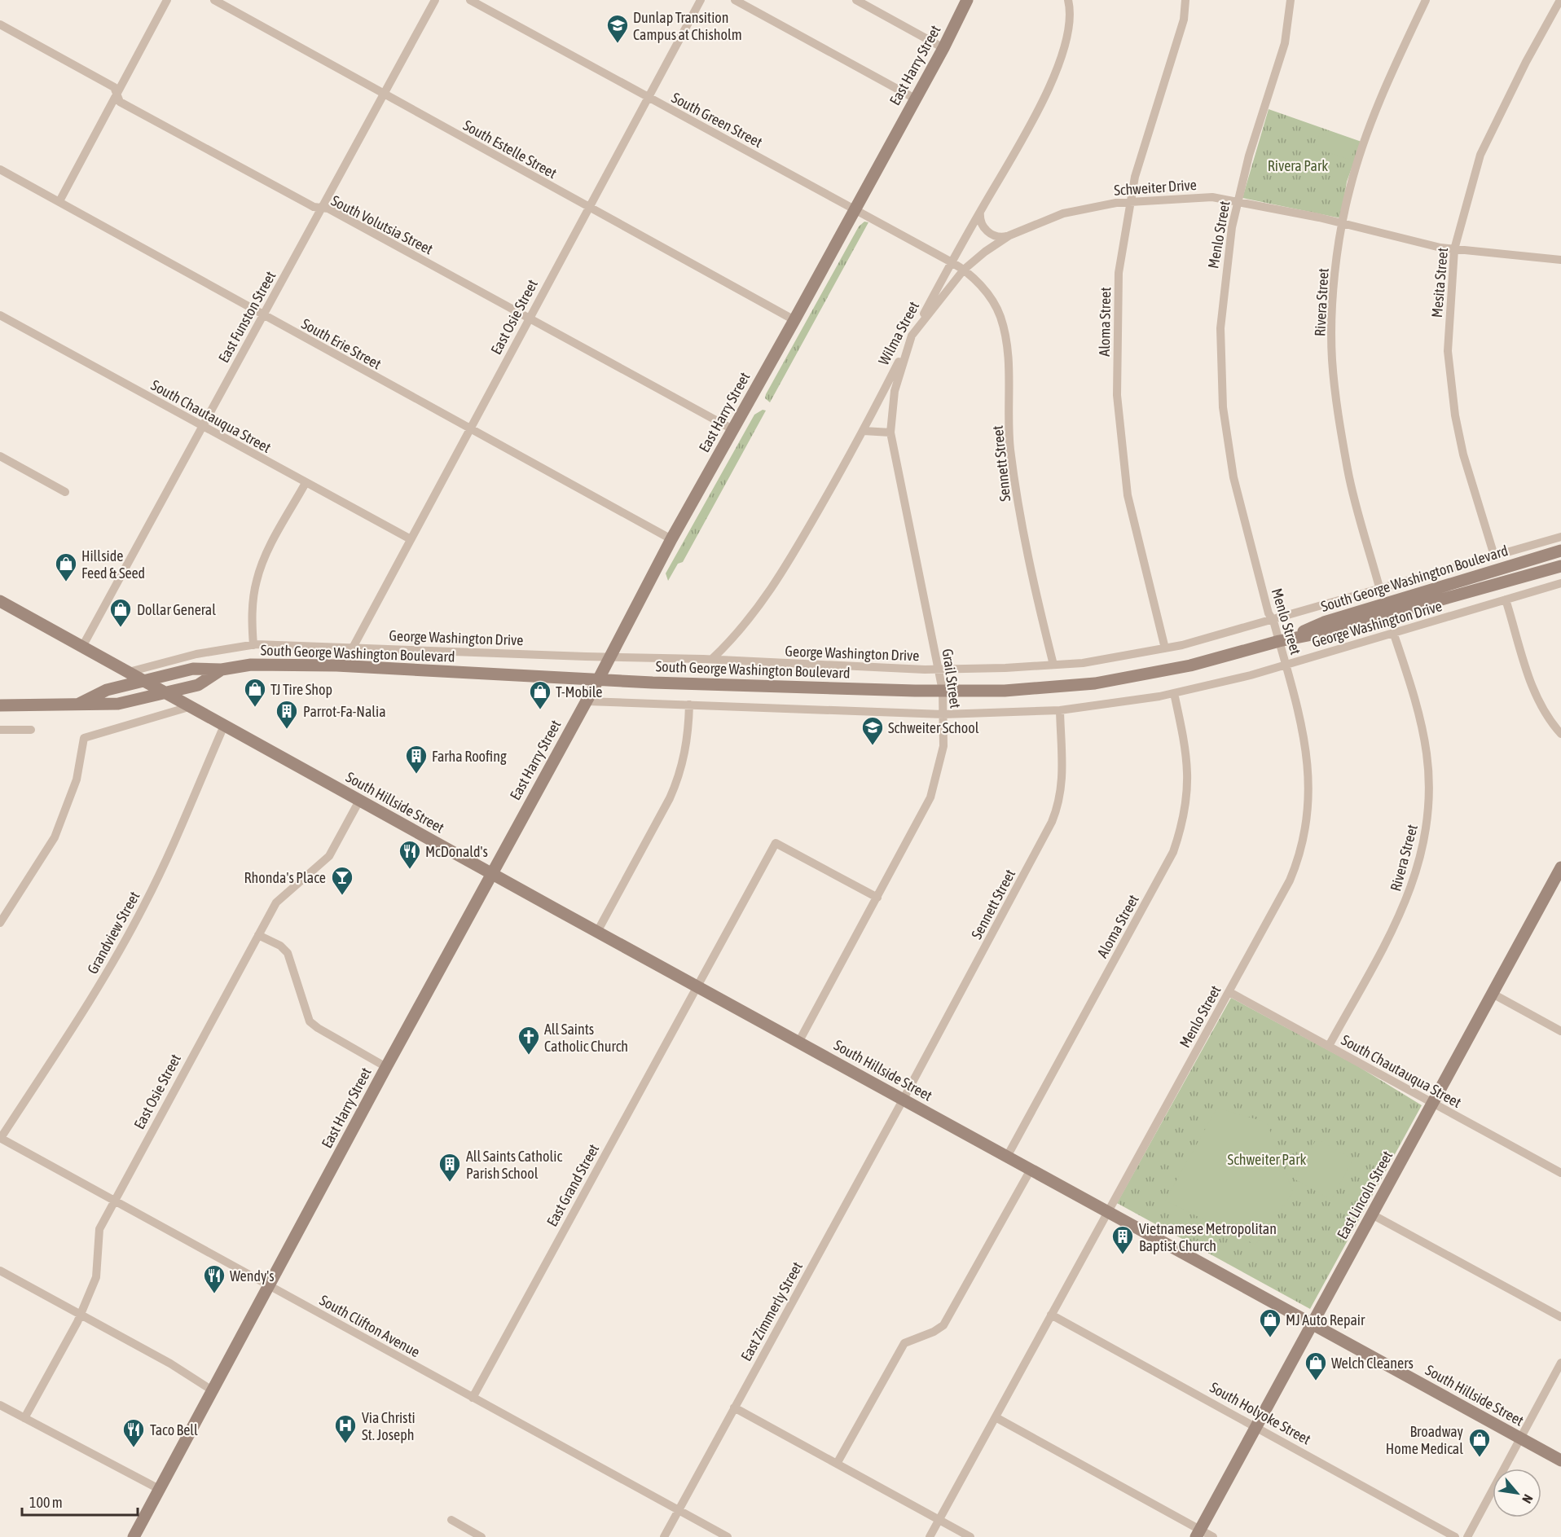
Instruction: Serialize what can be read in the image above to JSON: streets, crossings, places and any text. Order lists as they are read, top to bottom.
{
  "streets": {
    "main road": [
      "East Harry Street",
      "South George Washington Boulevard",
      "South Hillside Street",
      "East Lincoln Street"
    ],
    "street": [
      "South Green Street",
      "South Estelle Street",
      "Schweiter Drive",
      "South Volutsia Street",
      "Menlo Street",
      "Mesita Street",
      "Rivera Street",
      "East Funston Street",
      "East Osie Street",
      "Aloma Street",
      "Wilma Street",
      "South Erie Street",
      "South Chautauqua Street",
      "Sennett Street",
      "George Washington Drive",
      "Grail Street",
      "Grandview Street",
      "East Grand Street",
      "East Zimmerly Street",
      "South Clifton Avenue",
      "South Holyoke Street"
    ]
  },
  "crossings": [
    ["East Harry Street", "South Green Street"],
    ["East Harry Street", "South Estelle Street"],
    ["East Harry Street", "South Volutsia Street"],
    ["East Harry Street", "South Erie Street"],
    ["East Harry Street", "South George Washington Boulevard"],
    ["East Harry Street", "George Washington Drive"],
    ["East Harry Street", "South Hillside Street"],
    ["East Harry Street", "South Clifton Avenue"],
    ["South Green Street", "East Osie Street"],
    ["South Green Street", "Wilma Street"],
    ["South Green Street", "Sennett Street"],
    ["South Estelle Street", "East Funston Street"],
    ["South Estelle Street", "East Osie Street"],
    ["Schweiter Drive", "Menlo Street"],
    ["Schweiter Drive", "Mesita Street"],
    ["Schweiter Drive", "Rivera Street"],
    ["Schweiter Drive", "Aloma Street"],
    ["Schweiter Drive", "Wilma Street"],
    ["Schweiter Drive", "Sennett Street"],
    ["Schweiter Drive", "Grail Street"],
    ["South Volutsia Street", "East Funston Street"],
    ["South Volutsia Street", "East Osie Street"],
    ["Menlo Street", "South Chautauqua Street"],
    ["Menlo Street", "South George Washington Boulevard"],
    ["Menlo Street", "George Washington Drive"],
    ["Menlo Street", "South Hillside Street"],
    ["Menlo Street", "South Holyoke Street"],
    ["Mesita Street", "George Washington Drive"],
    ["Rivera Street", "South Chautauqua Street"],
    ["Rivera Street", "George Washington Drive"],
    ["East Funston Street", "South Erie Street"],
    ["East Funston Street", "South Chautauqua Street"],
    ["East Funston Street", "South Hillside Street"],
    ["East Osie Street", "South Erie Street"],
    ["East Osie Street", "South Chautauqua Street"],
    ["East Osie Street", "George Washington Drive"],
    ["East Osie Street", "South Hillside Street"],
    ["East Osie Street", "South Clifton Avenue"],
    ["Aloma Street", "George Washington Drive"],
    ["Aloma Street", "South Hillside Street"],
    ["Wilma Street", "Sennett Street"],
    ["Wilma Street", "George Washington Drive"],
    ["Wilma Street", "Grail Street"],
    ["South Chautauqua Street", "East Lincoln Street"],
    ["Sennett Street", "George Washington Drive"],
    ["Sennett Street", "South Hillside Street"],
    ["Sennett Street", "East Zimmerly Street"],
    ["South George Washington Boulevard", "Grail Street"],
    ["South George Washington Boulevard", "South Hillside Street"],
    ["George Washington Drive", "Grail Street"],
    ["George Washington Drive", "South Hillside Street"],
    ["Grail Street", "South Hillside Street"],
    ["Grail Street", "East Grand Street"],
    ["South Hillside Street", "Grandview Street"],
    ["South Hillside Street", "East Grand Street"],
    ["South Hillside Street", "East Lincoln Street"],
    ["South Hillside Street", "East Zimmerly Street"],
    ["Grandview Street", "South Clifton Avenue"],
    ["East Grand Street", "South Clifton Avenue"],
    ["East Lincoln Street", "South Holyoke Street"],
    ["East Zimmerly Street", "South Clifton Avenue"]
  ],
  "parks": ["Rivera Park", "Schweiter Park"],
  "places": {
    "school or university": ["Dunlap Transition Campus at Chisholm", "Schweiter School"],
    "shop": [
      "Hillside Feed & Seed",
      "Dollar General",
      "TJ Tire Shop",
      "T-Mobile",
      "MJ Auto Repair",
      "Welch Cleaners",
      "Broadway Home Medical"
    ],
    "building": [
      "Parrot-Fa-Nalia",
      "Farha Roofing",
      "All Saints Catholic Parish School",
      "Vietnamese Metropolitan Baptist Church"
    ],
    "restaurant": ["McDonald's", "Wendy's", "Taco Bell"],
    "bar": ["Rhonda's Place"],
    "church": ["All Saints Catholic Church"],
    "hospital": ["Via Christi St. Joseph"]
  },
  "scale_bar": "100 m",
  "north": "bottom right"
}
